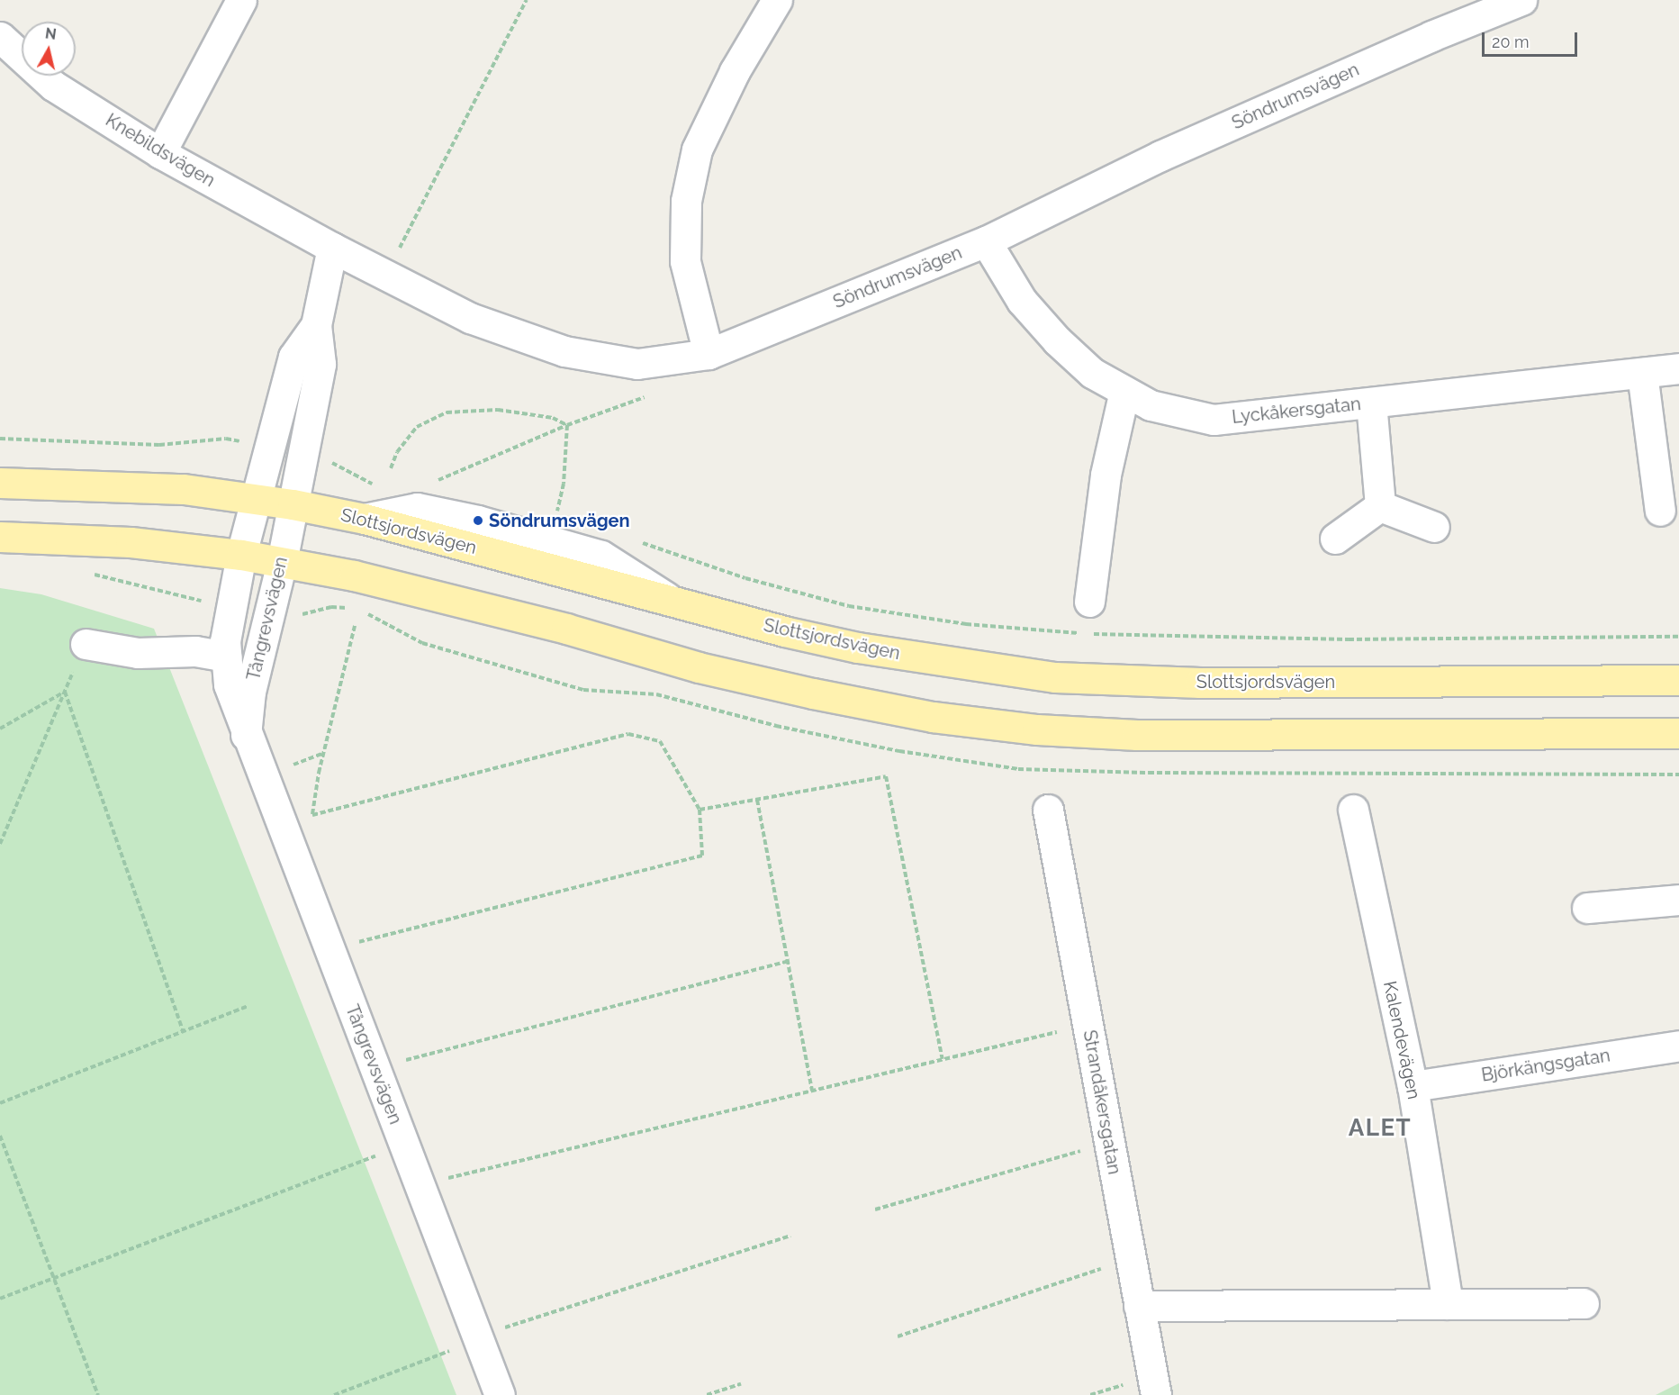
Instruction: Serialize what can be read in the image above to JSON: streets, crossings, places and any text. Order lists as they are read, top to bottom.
{
  "streets": {
    "main road": ["Slottsjordsvägen"],
    "street": [
      "Söndrumsvägen",
      "Knebildsvägen",
      "Lyckåkersgatan",
      "Tångrevsvägen",
      "Kalendevägen",
      "Björkängsgatan",
      "Strandåkersgatan"
    ]
  },
  "crossings": [
    ["Söndrumsvägen", "Knebildsvägen"],
    ["Söndrumsvägen", "Lyckåkersgatan"],
    ["Slottsjordsvägen", "Tångrevsvägen"],
    ["Kalendevägen", "Björkängsgatan"]
  ],
  "districts": ["ALET"],
  "places": ["Söndrumsvägen"],
  "scale_bar": "20 m",
  "north": "top"
}
